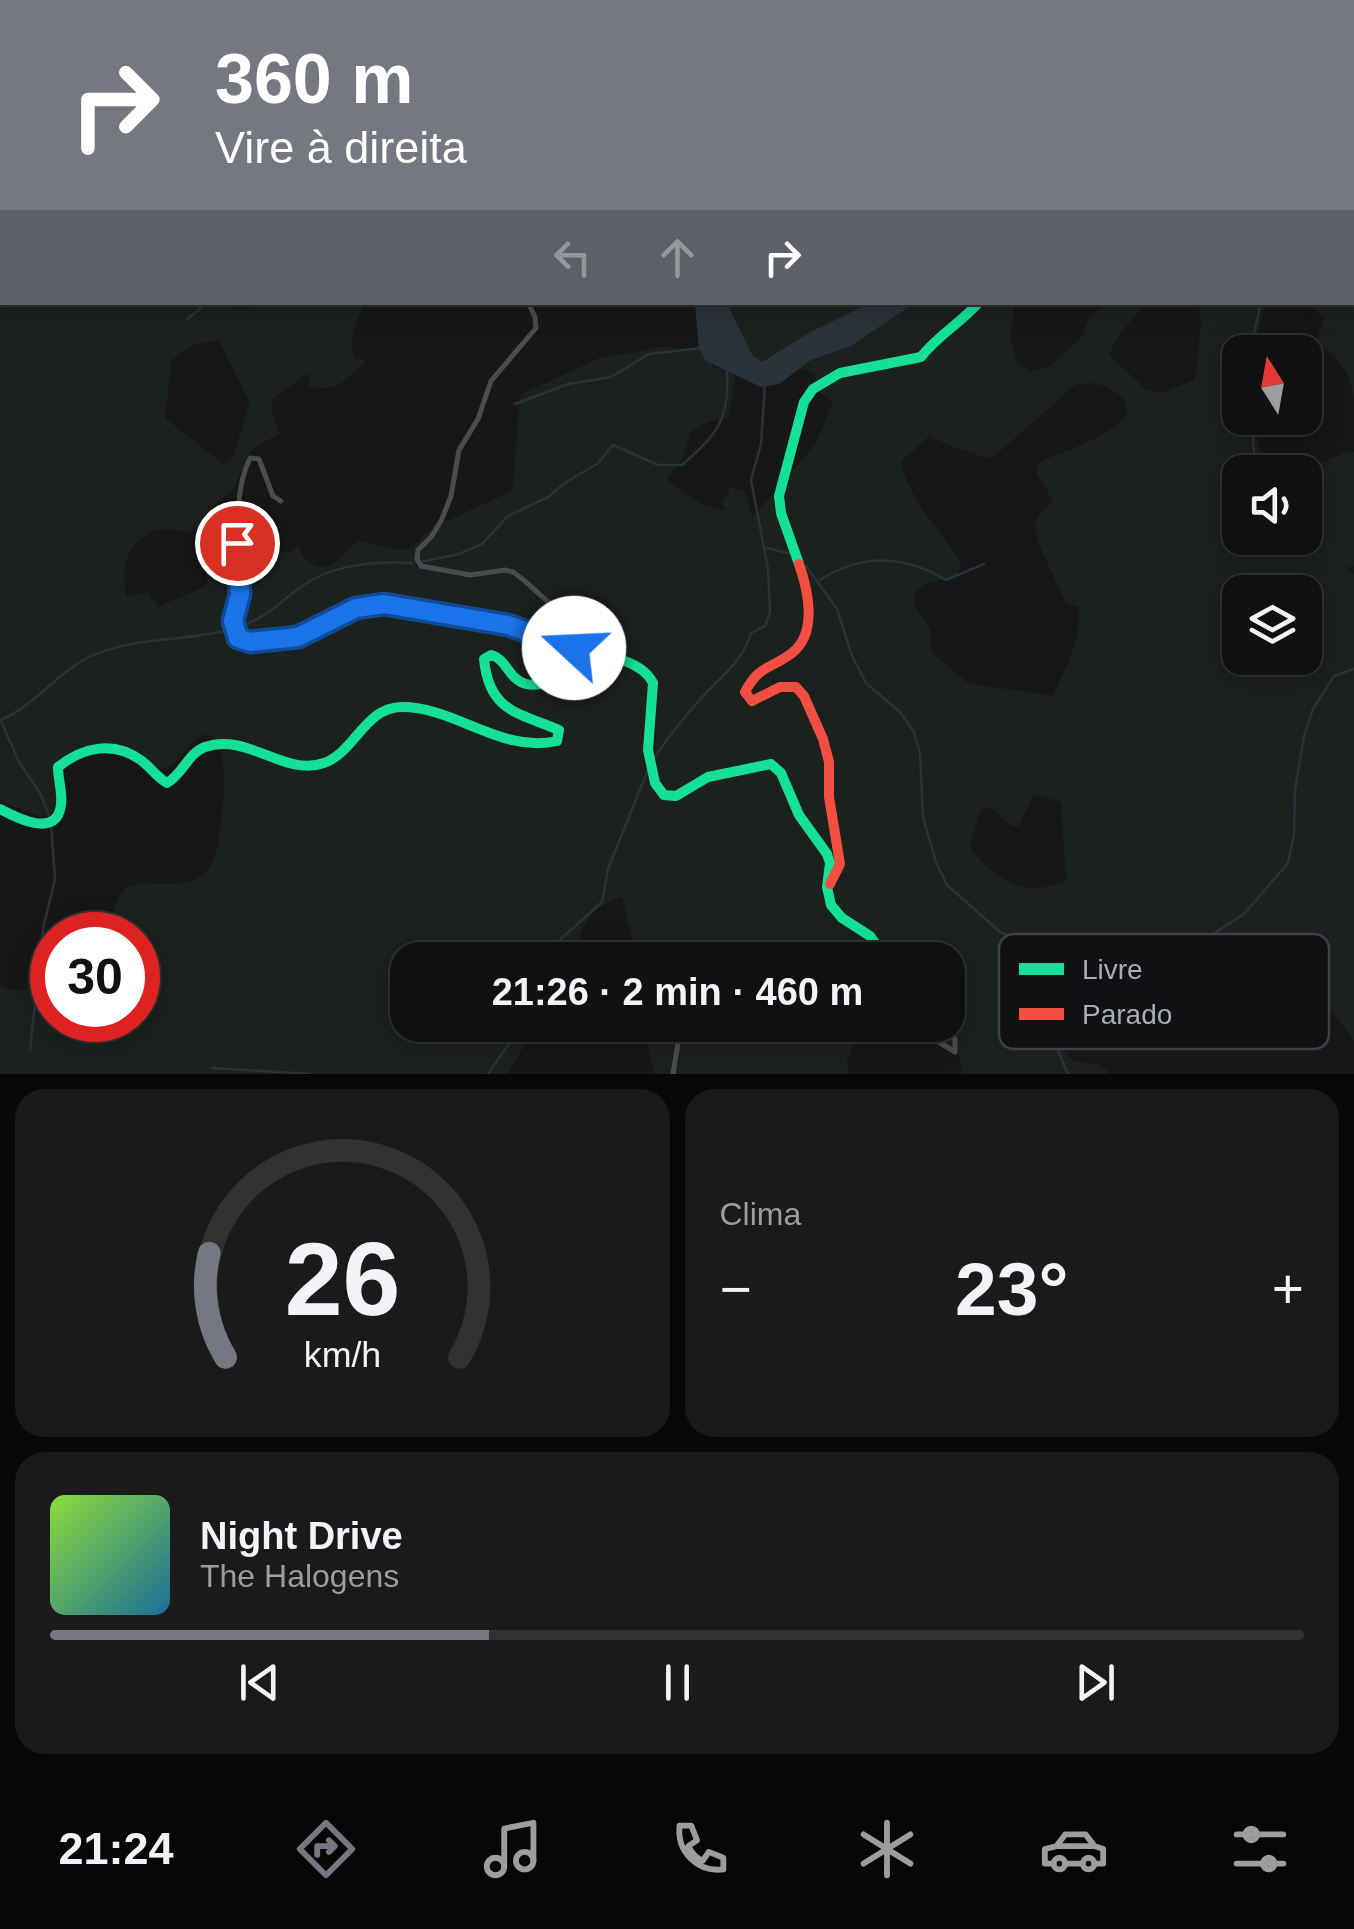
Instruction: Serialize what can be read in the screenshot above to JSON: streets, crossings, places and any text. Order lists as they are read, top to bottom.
{
  "legend": ["Livre", "Parado"],
  "north": "top",
  "page": {
    "turn": ["360 m", "Vire à direita"],
    "limit": "30",
    "trip": "21:26 · 2 min · 460 m",
    "tile": "Clima",
    "heat": ["−", "23°", "+"],
    "song": ["Night Drive", "The Halogens"],
    "tabs": "21:24",
    "gauge": ["26", "km/h"]
  }
}
